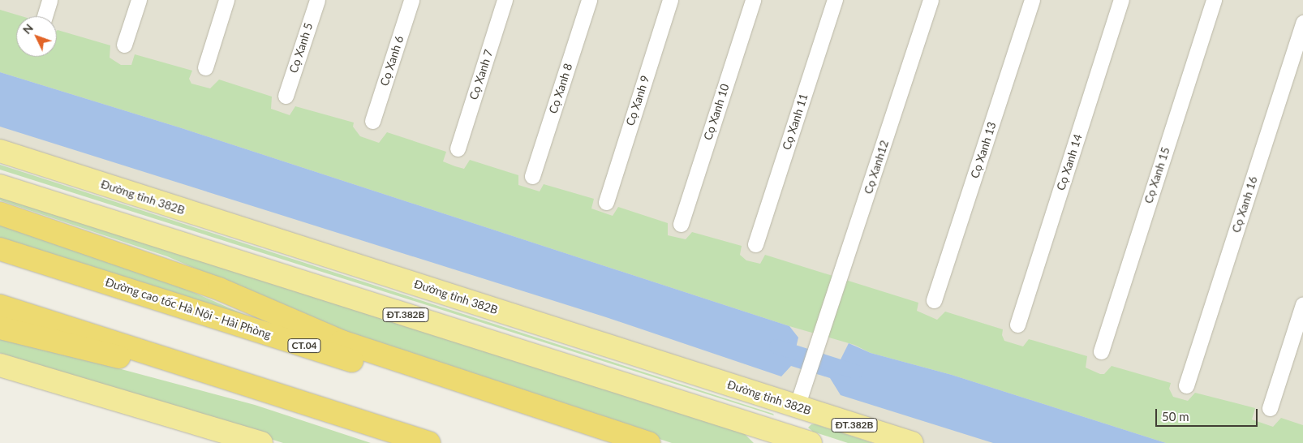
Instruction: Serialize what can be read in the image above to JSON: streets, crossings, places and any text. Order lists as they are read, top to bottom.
{
  "streets": {
    "highway": ["Đường cao tốc Hà Nội - Hải Phòng", "CT.04"],
    "main road": ["Đường tỉnh 382B", "ĐT.382B"],
    "street": [
      "Cọ Xanh 5",
      "Cọ Xanh 6",
      "Cọ Xanh 7",
      "Cọ Xanh 8",
      "Cọ Xanh 9",
      "Cọ Xanh 10",
      "Cọ Xanh 11",
      "Cọ Xanh 13",
      "Cọ Xanh 14",
      "Cọ Xanh12",
      "Cọ Xanh 15",
      "Cọ Xanh 16"
    ]
  },
  "crossings": [
    ["Cọ Xanh12", "Đường tỉnh 382B"]
  ],
  "scale_bar": "50 m",
  "north": "top left"
}
